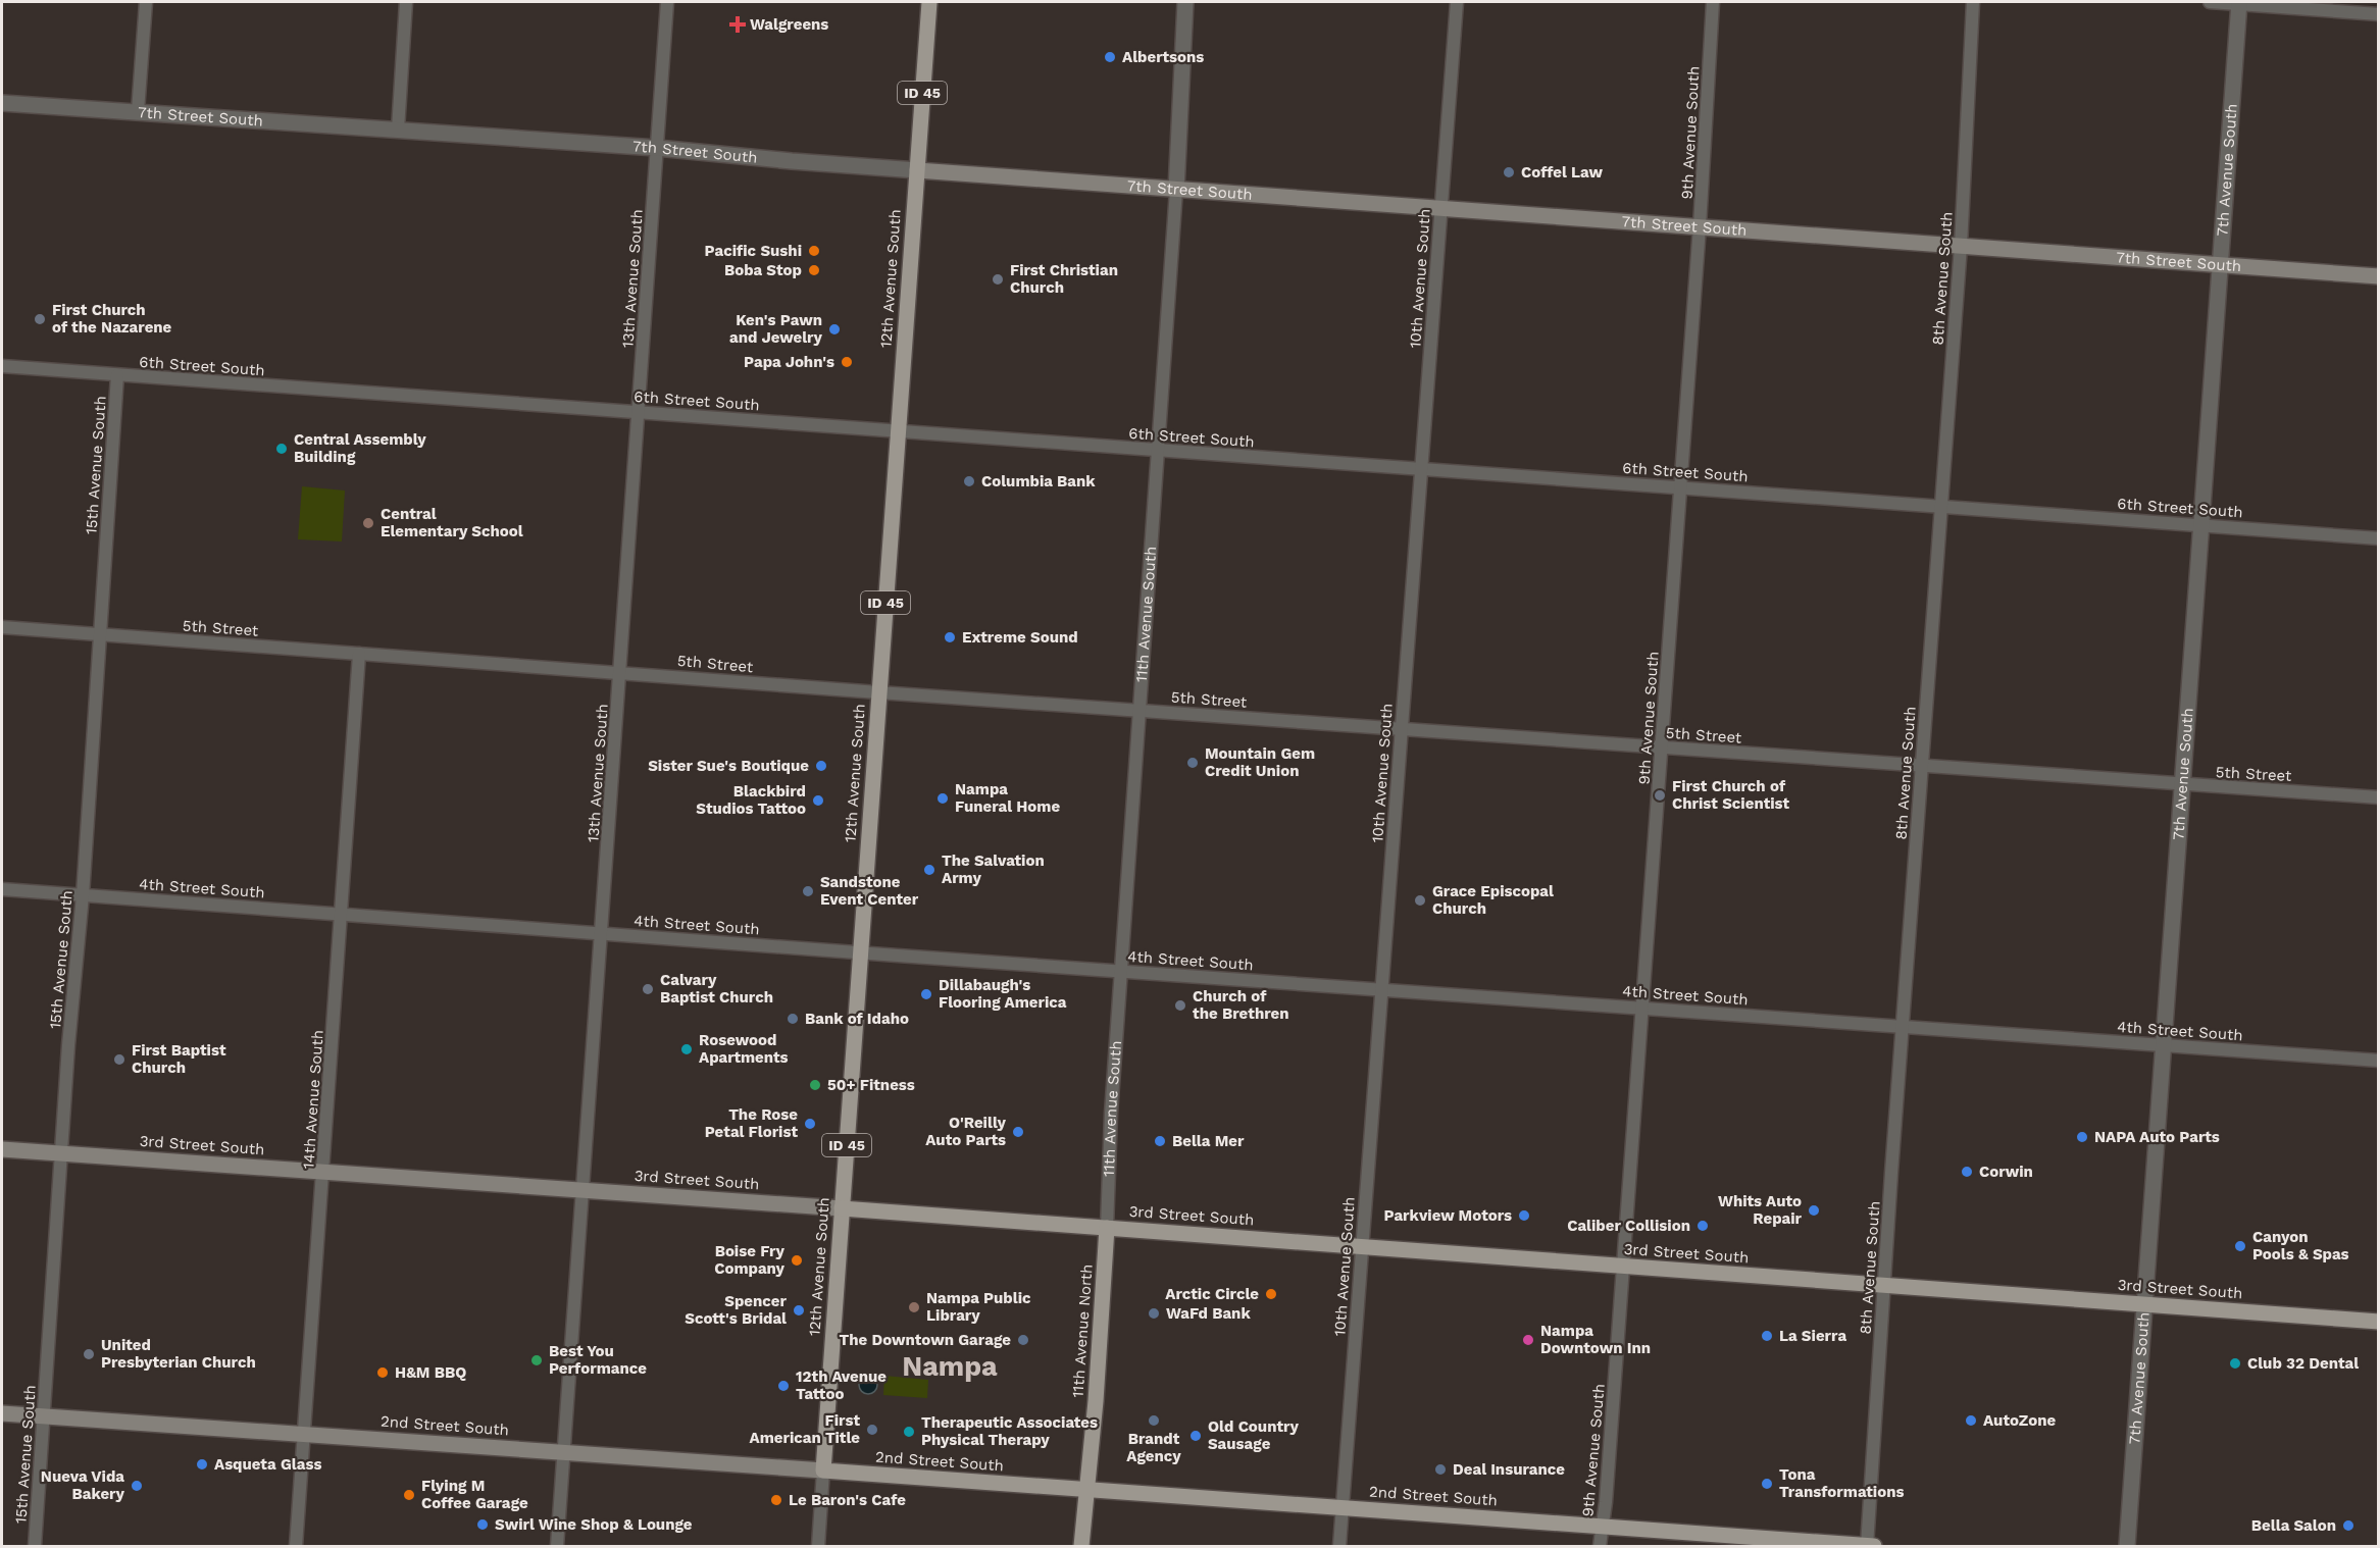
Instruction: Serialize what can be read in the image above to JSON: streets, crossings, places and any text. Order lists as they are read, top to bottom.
{
  "streets": {
    "main road": [
      "ID 45",
      "7th Street South",
      "12th Avenue South",
      "3rd Street South",
      "11th Avenue North",
      "2nd Street South"
    ],
    "street": [
      "9th Avenue South",
      "7th Avenue South",
      "13th Avenue South",
      "10th Avenue South",
      "8th Avenue South",
      "6th Street South",
      "15th Avenue South",
      "11th Avenue South",
      "5th Street",
      "4th Street South",
      "14th Avenue South"
    ]
  },
  "crossings": [
    ["7th Street South", "9th Avenue South"],
    ["7th Street South", "7th Avenue South"],
    ["7th Street South", "13th Avenue South"],
    ["7th Street South", "12th Avenue South"],
    ["7th Street South", "10th Avenue South"],
    ["7th Street South", "8th Avenue South"],
    ["7th Street South", "11th Avenue South"],
    ["9th Avenue South", "6th Street South"],
    ["9th Avenue South", "5th Street"],
    ["9th Avenue South", "4th Street South"],
    ["9th Avenue South", "3rd Street South"],
    ["9th Avenue South", "2nd Street South"],
    ["7th Avenue South", "6th Street South"],
    ["7th Avenue South", "5th Street"],
    ["7th Avenue South", "4th Street South"],
    ["7th Avenue South", "3rd Street South"],
    ["13th Avenue South", "6th Street South"],
    ["13th Avenue South", "5th Street"],
    ["13th Avenue South", "4th Street South"],
    ["13th Avenue South", "3rd Street South"],
    ["13th Avenue South", "2nd Street South"],
    ["12th Avenue South", "6th Street South"],
    ["12th Avenue South", "5th Street"],
    ["12th Avenue South", "4th Street South"],
    ["12th Avenue South", "3rd Street South"],
    ["12th Avenue South", "2nd Street South"],
    ["10th Avenue South", "6th Street South"],
    ["10th Avenue South", "5th Street"],
    ["10th Avenue South", "4th Street South"],
    ["10th Avenue South", "3rd Street South"],
    ["10th Avenue South", "2nd Street South"],
    ["8th Avenue South", "6th Street South"],
    ["8th Avenue South", "5th Street"],
    ["8th Avenue South", "4th Street South"],
    ["8th Avenue South", "3rd Street South"],
    ["8th Avenue South", "2nd Street South"],
    ["6th Street South", "15th Avenue South"],
    ["6th Street South", "11th Avenue South"],
    ["15th Avenue South", "5th Street"],
    ["15th Avenue South", "4th Street South"],
    ["15th Avenue South", "3rd Street South"],
    ["15th Avenue South", "2nd Street South"],
    ["11th Avenue South", "5th Street"],
    ["11th Avenue South", "4th Street South"],
    ["11th Avenue South", "3rd Street South"],
    ["11th Avenue South", "11th Avenue North"],
    ["5th Street", "14th Avenue South"],
    ["4th Street South", "14th Avenue South"],
    ["14th Avenue South", "3rd Street South"],
    ["14th Avenue South", "2nd Street South"],
    ["3rd Street South", "11th Avenue North"],
    ["11th Avenue North", "2nd Street South"]
  ],
  "districts": ["Nampa"],
  "places": {
    "health": ["Walgreens"],
    "other": [
      "Albertsons",
      "Coffel Law",
      "Pacific Sushi",
      "Boba Stop",
      "First Christian Church",
      "First Church of the Nazarene",
      "Ken's Pawn and Jewelry",
      "Papa John's",
      "Central Assembly Building",
      "Columbia Bank",
      "Central Elementary School",
      "Extreme Sound",
      "Mountain Gem Credit Union",
      "Sister Sue's Boutique",
      "First Church of Christ Scientist",
      "Nampa Funeral Home",
      "Blackbird Studios Tattoo",
      "The Salvation Army",
      "Sandstone Event Center",
      "Grace Episcopal Church",
      "Calvary Baptist Church",
      "Dillabaugh's Flooring America",
      "Church of the Brethren",
      "Bank of Idaho",
      "Rosewood Apartments",
      "First Baptist Church",
      "50+ Fitness",
      "The Rose Petal Florist",
      "O'Reilly Auto Parts",
      "NAPA Auto Parts",
      "Bella Mer",
      "Corwin",
      "Whits Auto Repair",
      "Parkview Motors",
      "Caliber Collision",
      "Canyon Pools & Spas",
      "Boise Fry Company",
      "Arctic Circle",
      "Nampa Public Library",
      "Spencer Scott's Bridal",
      "WaFd Bank",
      "La Sierra",
      "The Downtown Garage",
      "Nampa Downtown Inn",
      "United Presbyterian Church",
      "Best You Performance",
      "Club 32 Dental",
      "H&M BBQ",
      "12th Avenue Tattoo",
      "Brandt Agency",
      "AutoZone",
      "First American Title",
      "Therapeutic Associates Physical Therapy",
      "Old Country Sausage",
      "Asqueta Glass",
      "Deal Insurance",
      "Tona Transformations",
      "Nueva Vida Bakery",
      "Flying M Coffee Garage",
      "Le Baron's Cafe",
      "Swirl Wine Shop & Lounge",
      "Bella Salon"
    ]
  }
}
